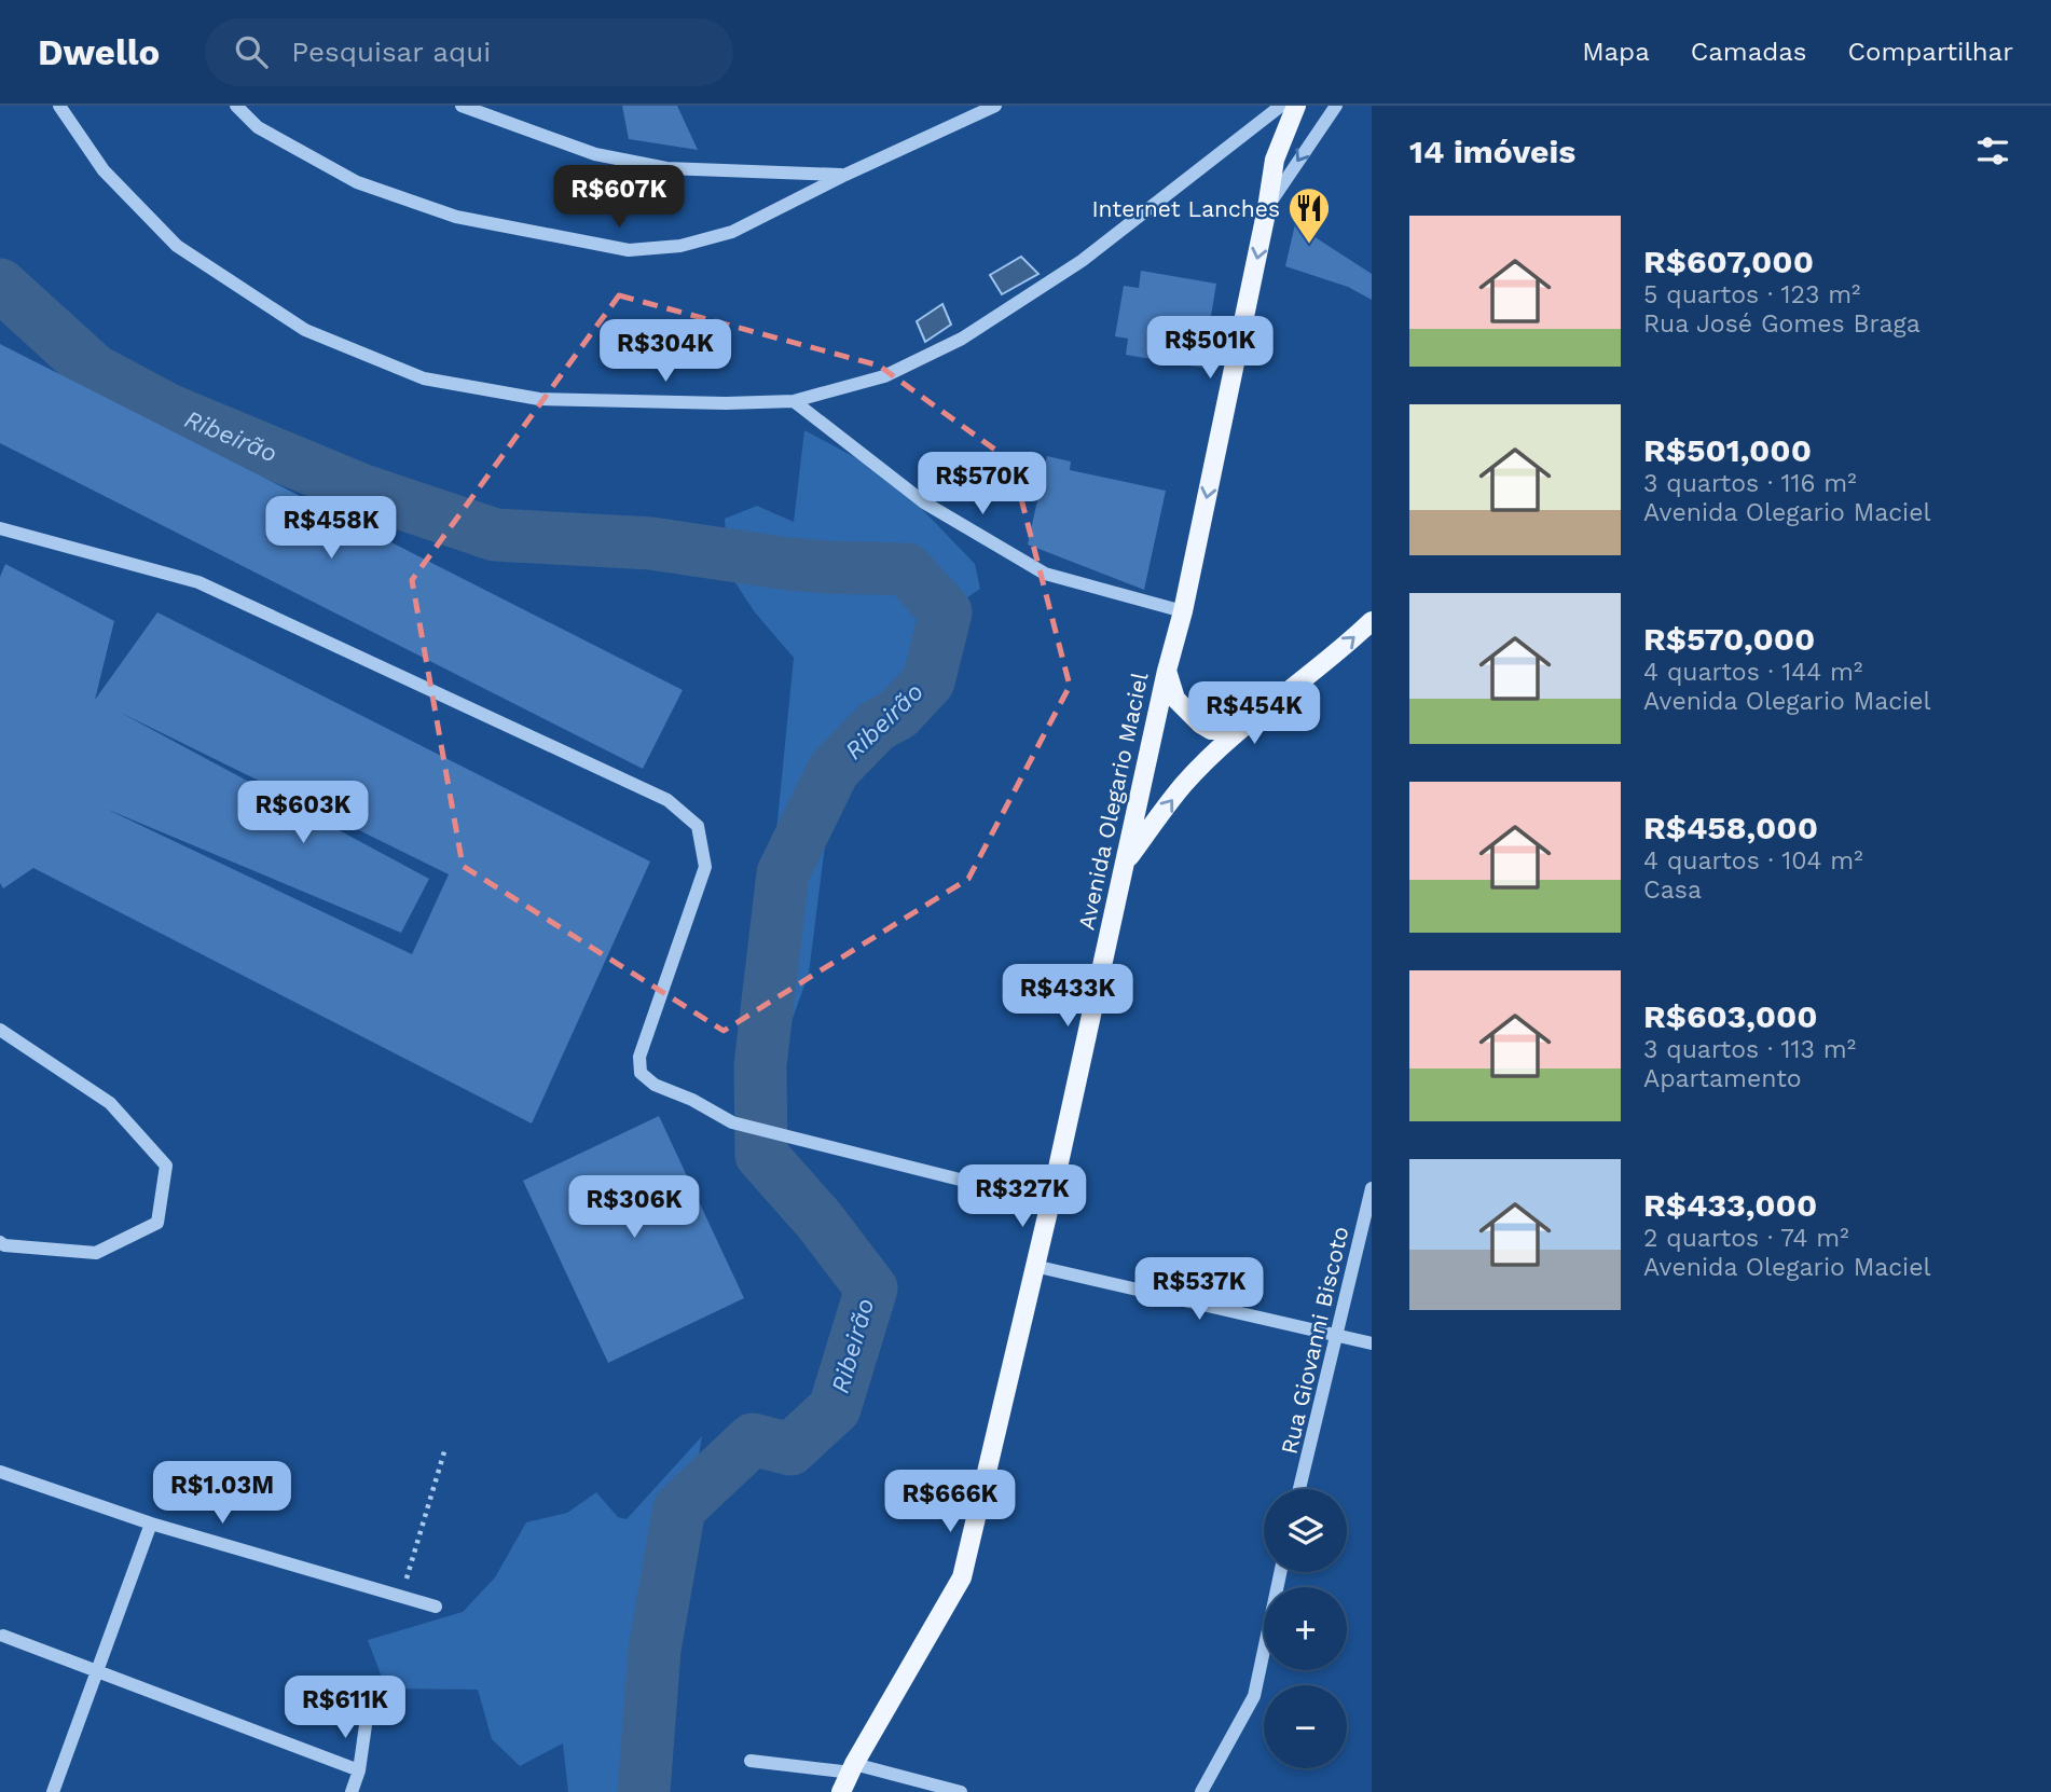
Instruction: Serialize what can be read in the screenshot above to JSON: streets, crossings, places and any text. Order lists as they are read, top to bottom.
{
  "streets": {
    "main road": ["Avenida Olegario Maciel"],
    "street": ["Rua Giovanni Biscoto"]
  },
  "water": ["Ribeirão"],
  "places": {
    "restaurant": ["Internet Lanches"]
  },
  "page": {
    "header": "Dwello",
    "search": "Pesquisar aqui",
    "nav": ["Mapa", "Camadas", "Compartilhar"],
    "heading": "14 imóveis",
    "price": [
      "R$607K",
      "R$501K",
      "R$304K",
      "R$570K",
      "R$458K",
      "R$454K",
      "R$603K",
      "R$433K",
      "R$327K",
      "R$306K",
      "R$537K",
      "R$1.03M",
      "R$666K",
      "R$611K"
    ],
    "list": [
      {
        "name": "R$607,000",
        "note": "5 quartos · 123 m² · Rua José Gomes Braga"
      },
      {
        "name": "R$501,000",
        "note": "3 quartos · 116 m² · Avenida Olegario Maciel"
      },
      {
        "name": "R$570,000",
        "note": "4 quartos · 144 m² · Avenida Olegario Maciel"
      },
      {
        "name": "R$458,000",
        "note": "4 quartos · 104 m² · Casa"
      },
      {
        "name": "R$603,000",
        "note": "3 quartos · 113 m² · Apartamento"
      },
      {
        "name": "R$433,000",
        "note": "2 quartos · 74 m² · Avenida Olegario Maciel"
      }
    ],
    "map_buttons": ["+", "−"]
  }
}
